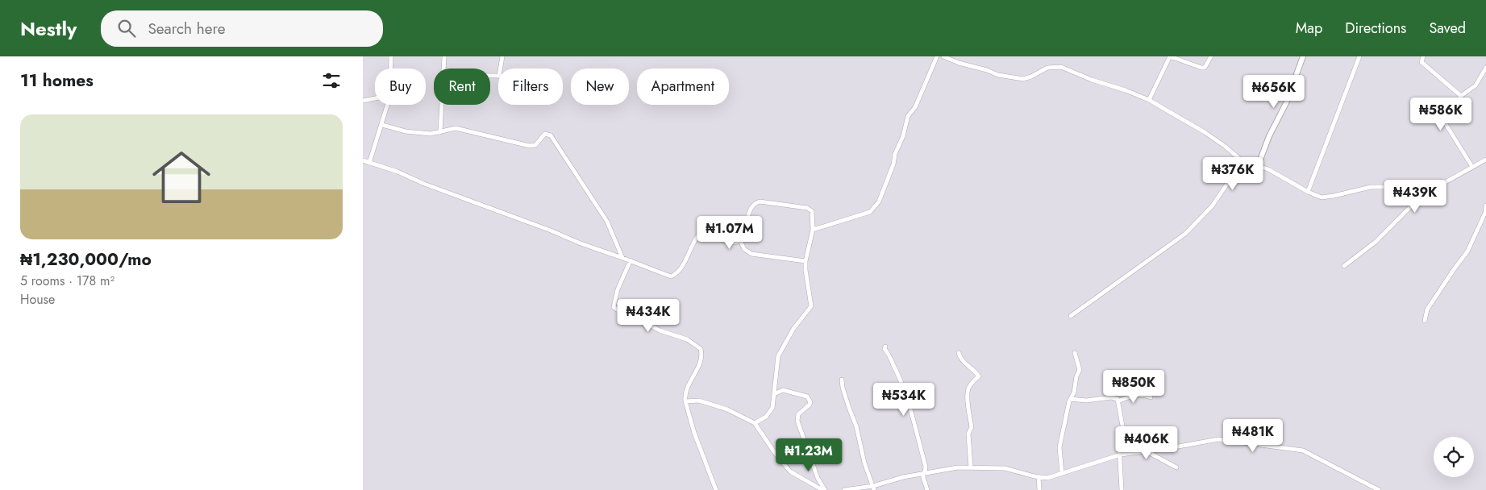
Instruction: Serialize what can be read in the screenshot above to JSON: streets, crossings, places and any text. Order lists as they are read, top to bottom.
{
  "page": {
    "header": "Nestly",
    "search": "Search here",
    "nav": ["Map", "Directions", "Saved"],
    "heading": "11 homes",
    "chip": [
      "Buy",
      "Rent",
      "Filters",
      "New",
      "Apartment"
    ],
    "price": [
      "₦656K",
      "₦586K",
      "₦376K",
      "₦439K",
      "₦1.07M",
      "₦434K",
      "₦850K",
      "₦534K",
      "₦481K",
      "₦406K",
      "₦1.23M"
    ],
    "list": [
      {
        "name": "₦1,230,000/mo",
        "note": "5 rooms · 178 m² · House"
      }
    ]
  }
}
